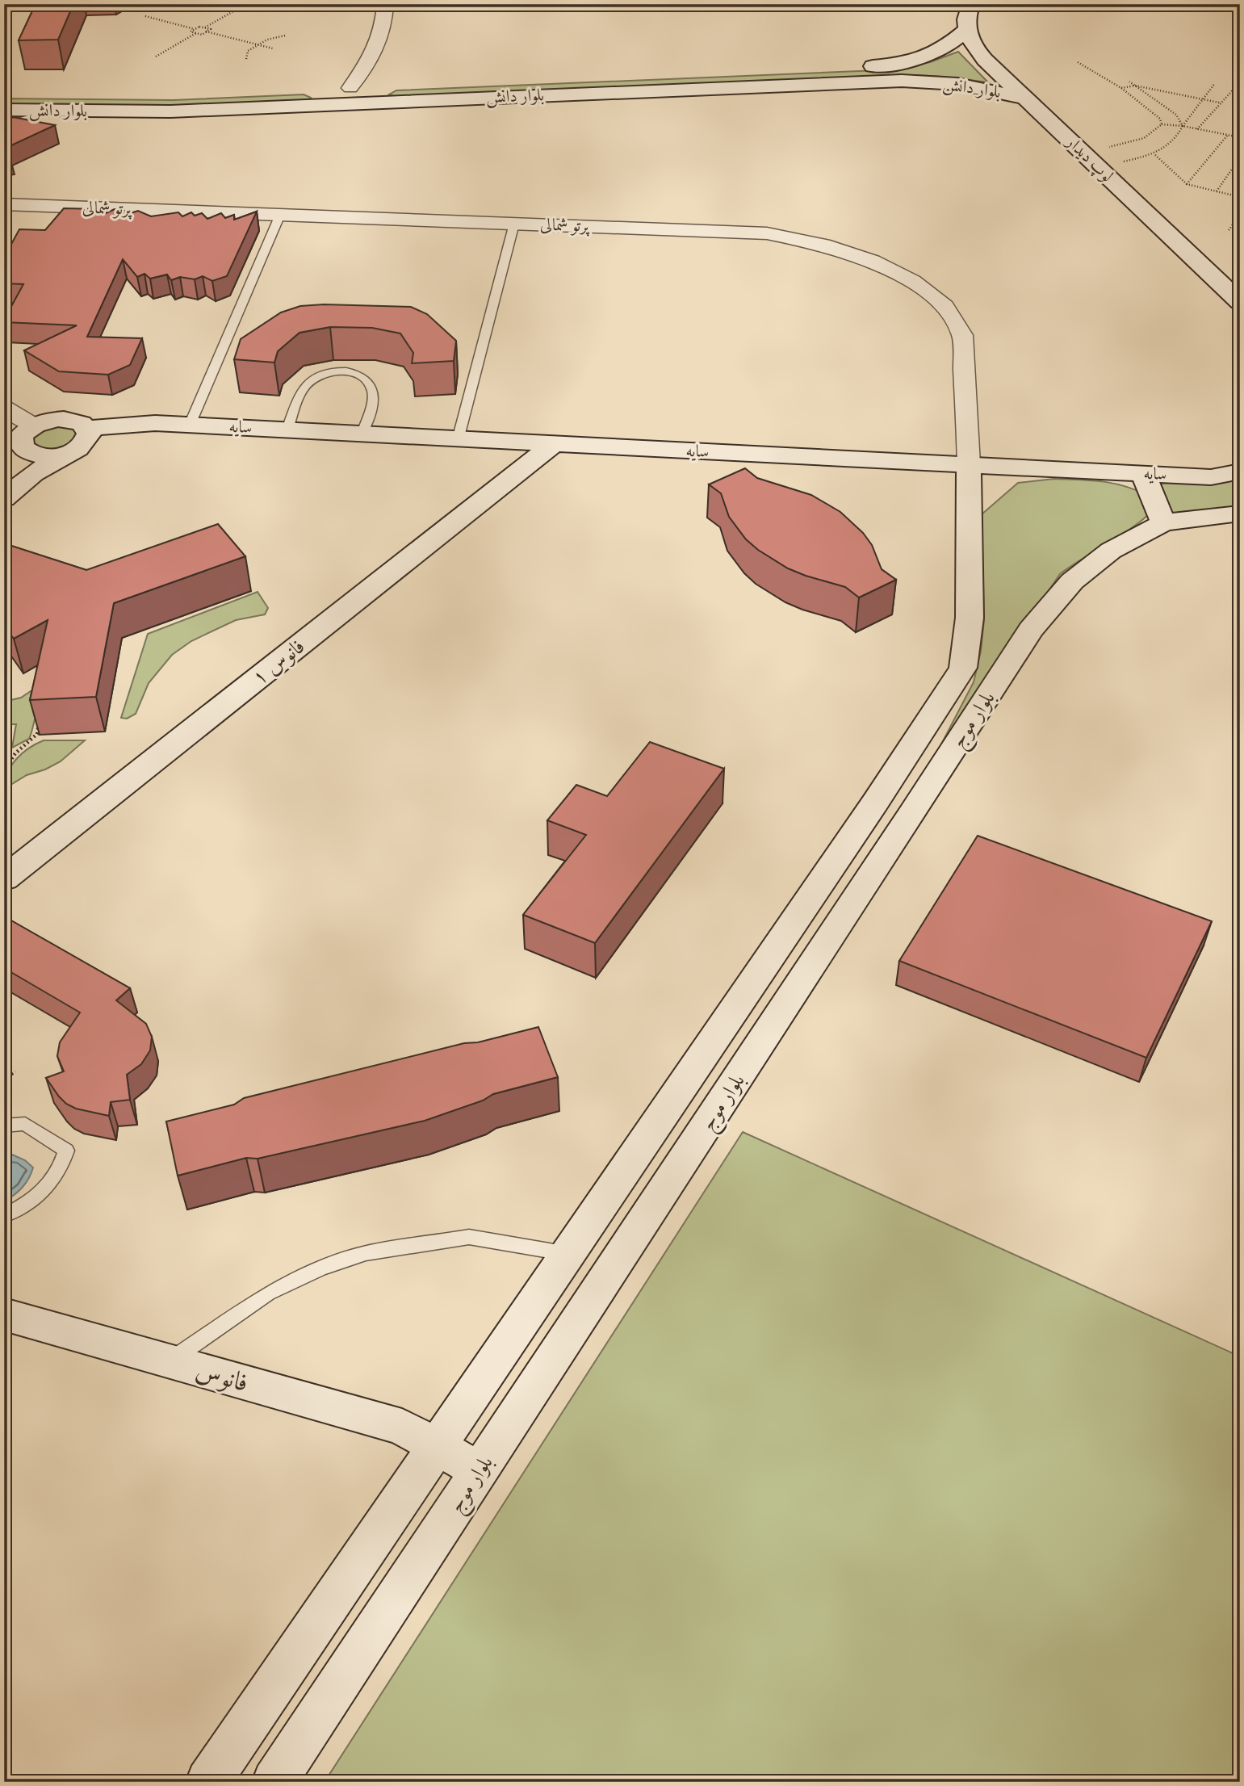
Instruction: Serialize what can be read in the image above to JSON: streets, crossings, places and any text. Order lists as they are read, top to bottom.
{
  "streets": {
    "street": [
      "بلوار دانش",
      "لوپ دیدار",
      "پرتو شمالی",
      "سایه",
      "فانوس ۱",
      "بلوار موج",
      "فانوس"
    ]
  },
  "crossings": [
    ["بلوار دانش", "لوپ دیدار"],
    ["پرتو شمالی", "سایه"],
    ["پرتو شمالی", "بلوار موج"],
    ["سایه", "فانوس ۱"],
    ["سایه", "بلوار موج"],
    ["بلوار موج", "فانوس"]
  ]
}
